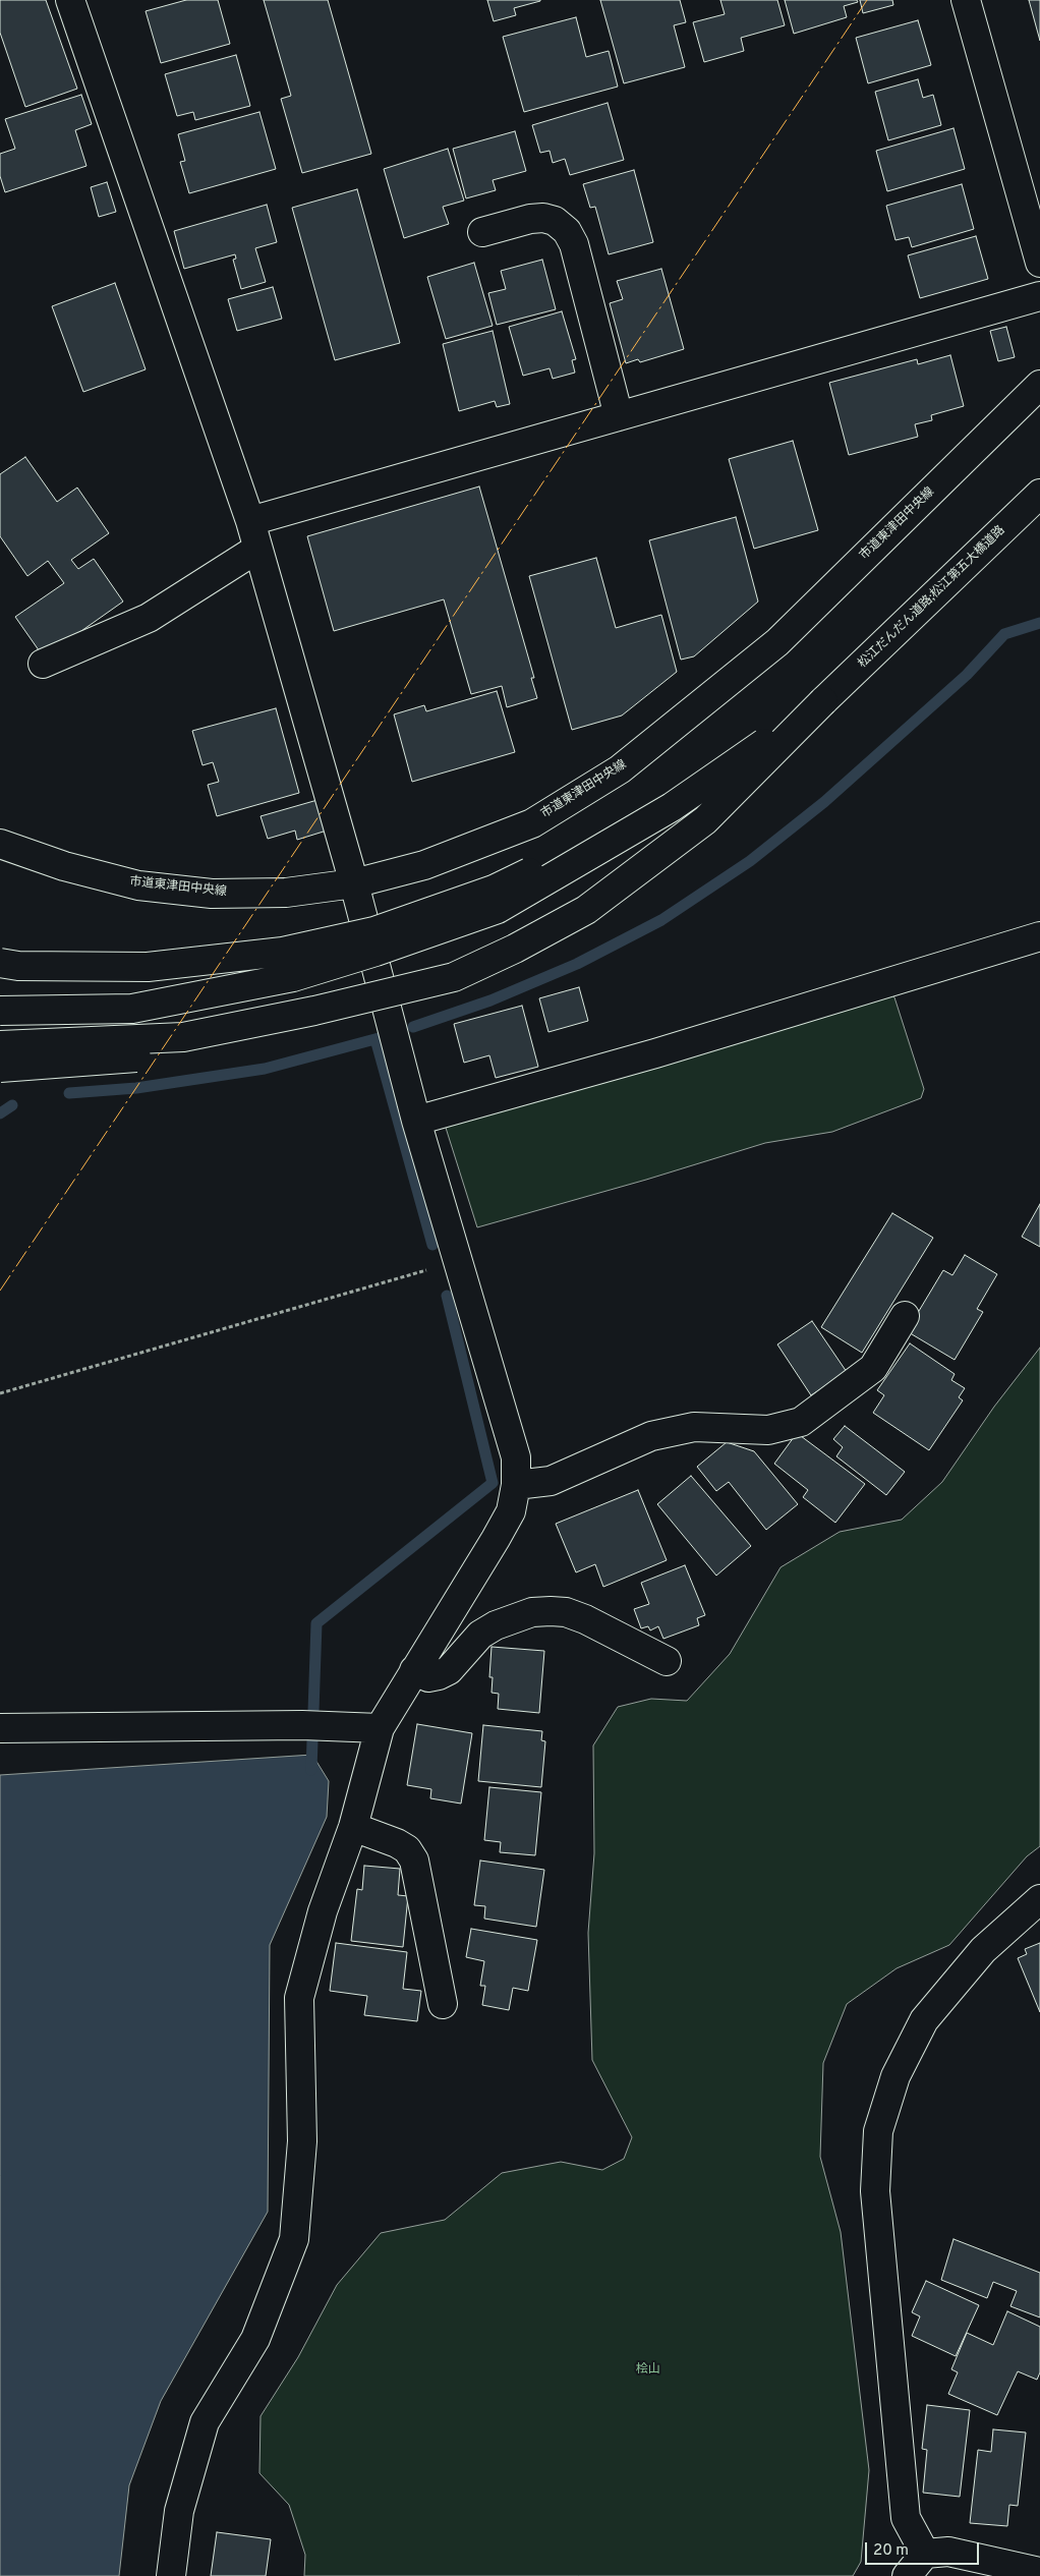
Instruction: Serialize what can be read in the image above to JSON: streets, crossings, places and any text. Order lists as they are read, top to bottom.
{
  "streets": {
    "main road": ["市道東津田中央線", "松江だんだん道路;松江第五大橋道路"]
  },
  "parks": ["桧山"],
  "scale_bar": "20 m"
}
